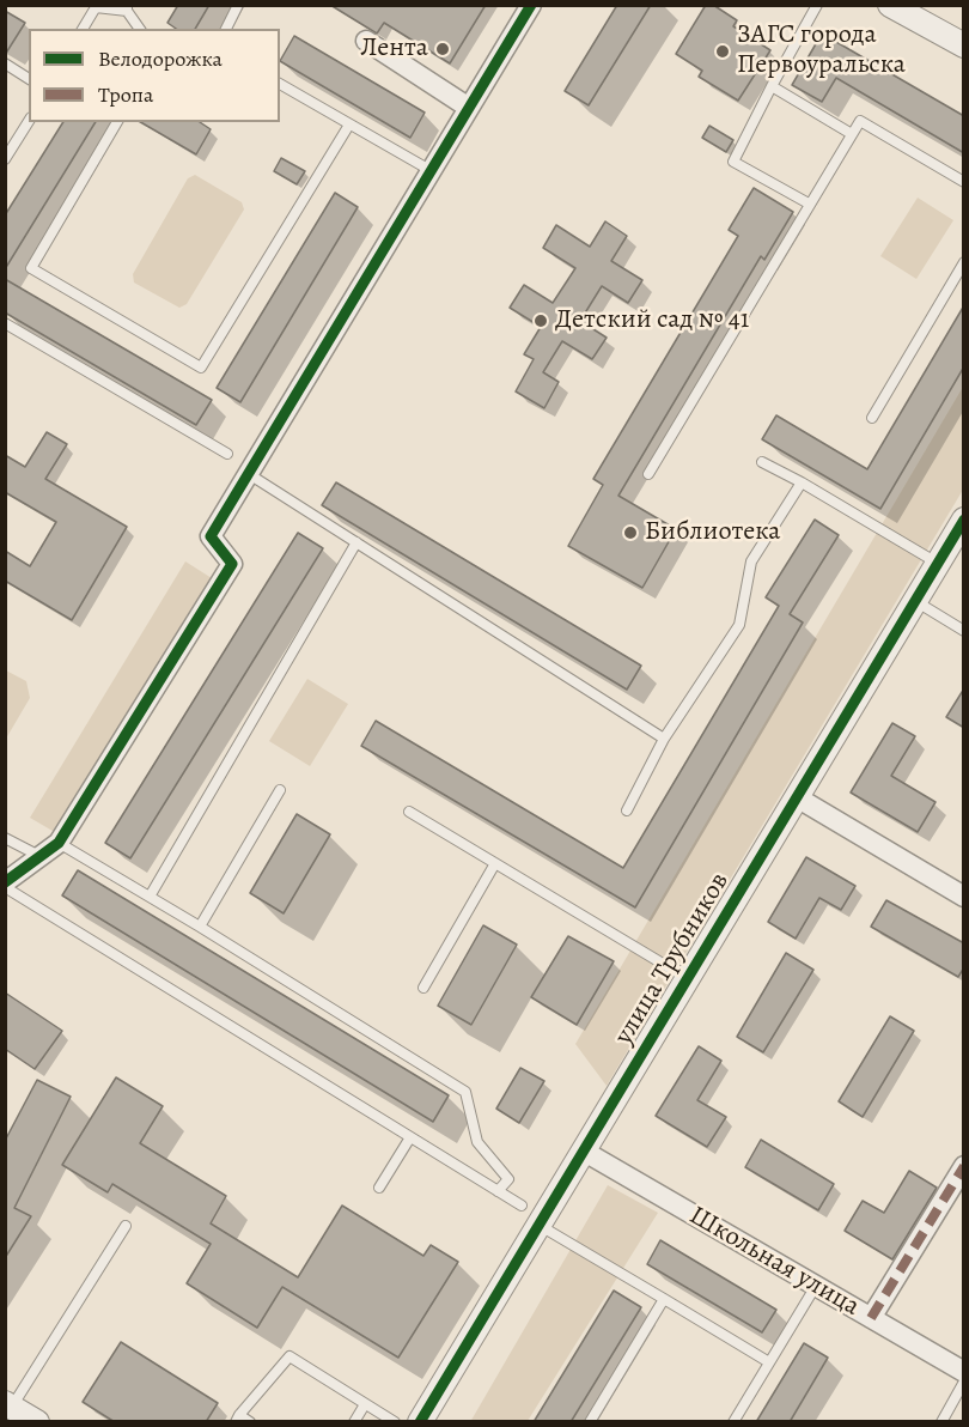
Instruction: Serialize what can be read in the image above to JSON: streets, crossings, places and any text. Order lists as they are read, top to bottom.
{
  "streets": {
    "street": ["улица Трубников", "Школьная улица"]
  },
  "crossings": [
    ["улица Трубников", "Школьная улица"]
  ],
  "places": [
    "Лента",
    "ЗАГС города Первоуральска",
    "Детский сад № 41",
    "Библиотека"
  ],
  "legend": ["Велодорожка", "Тропа"]
}
